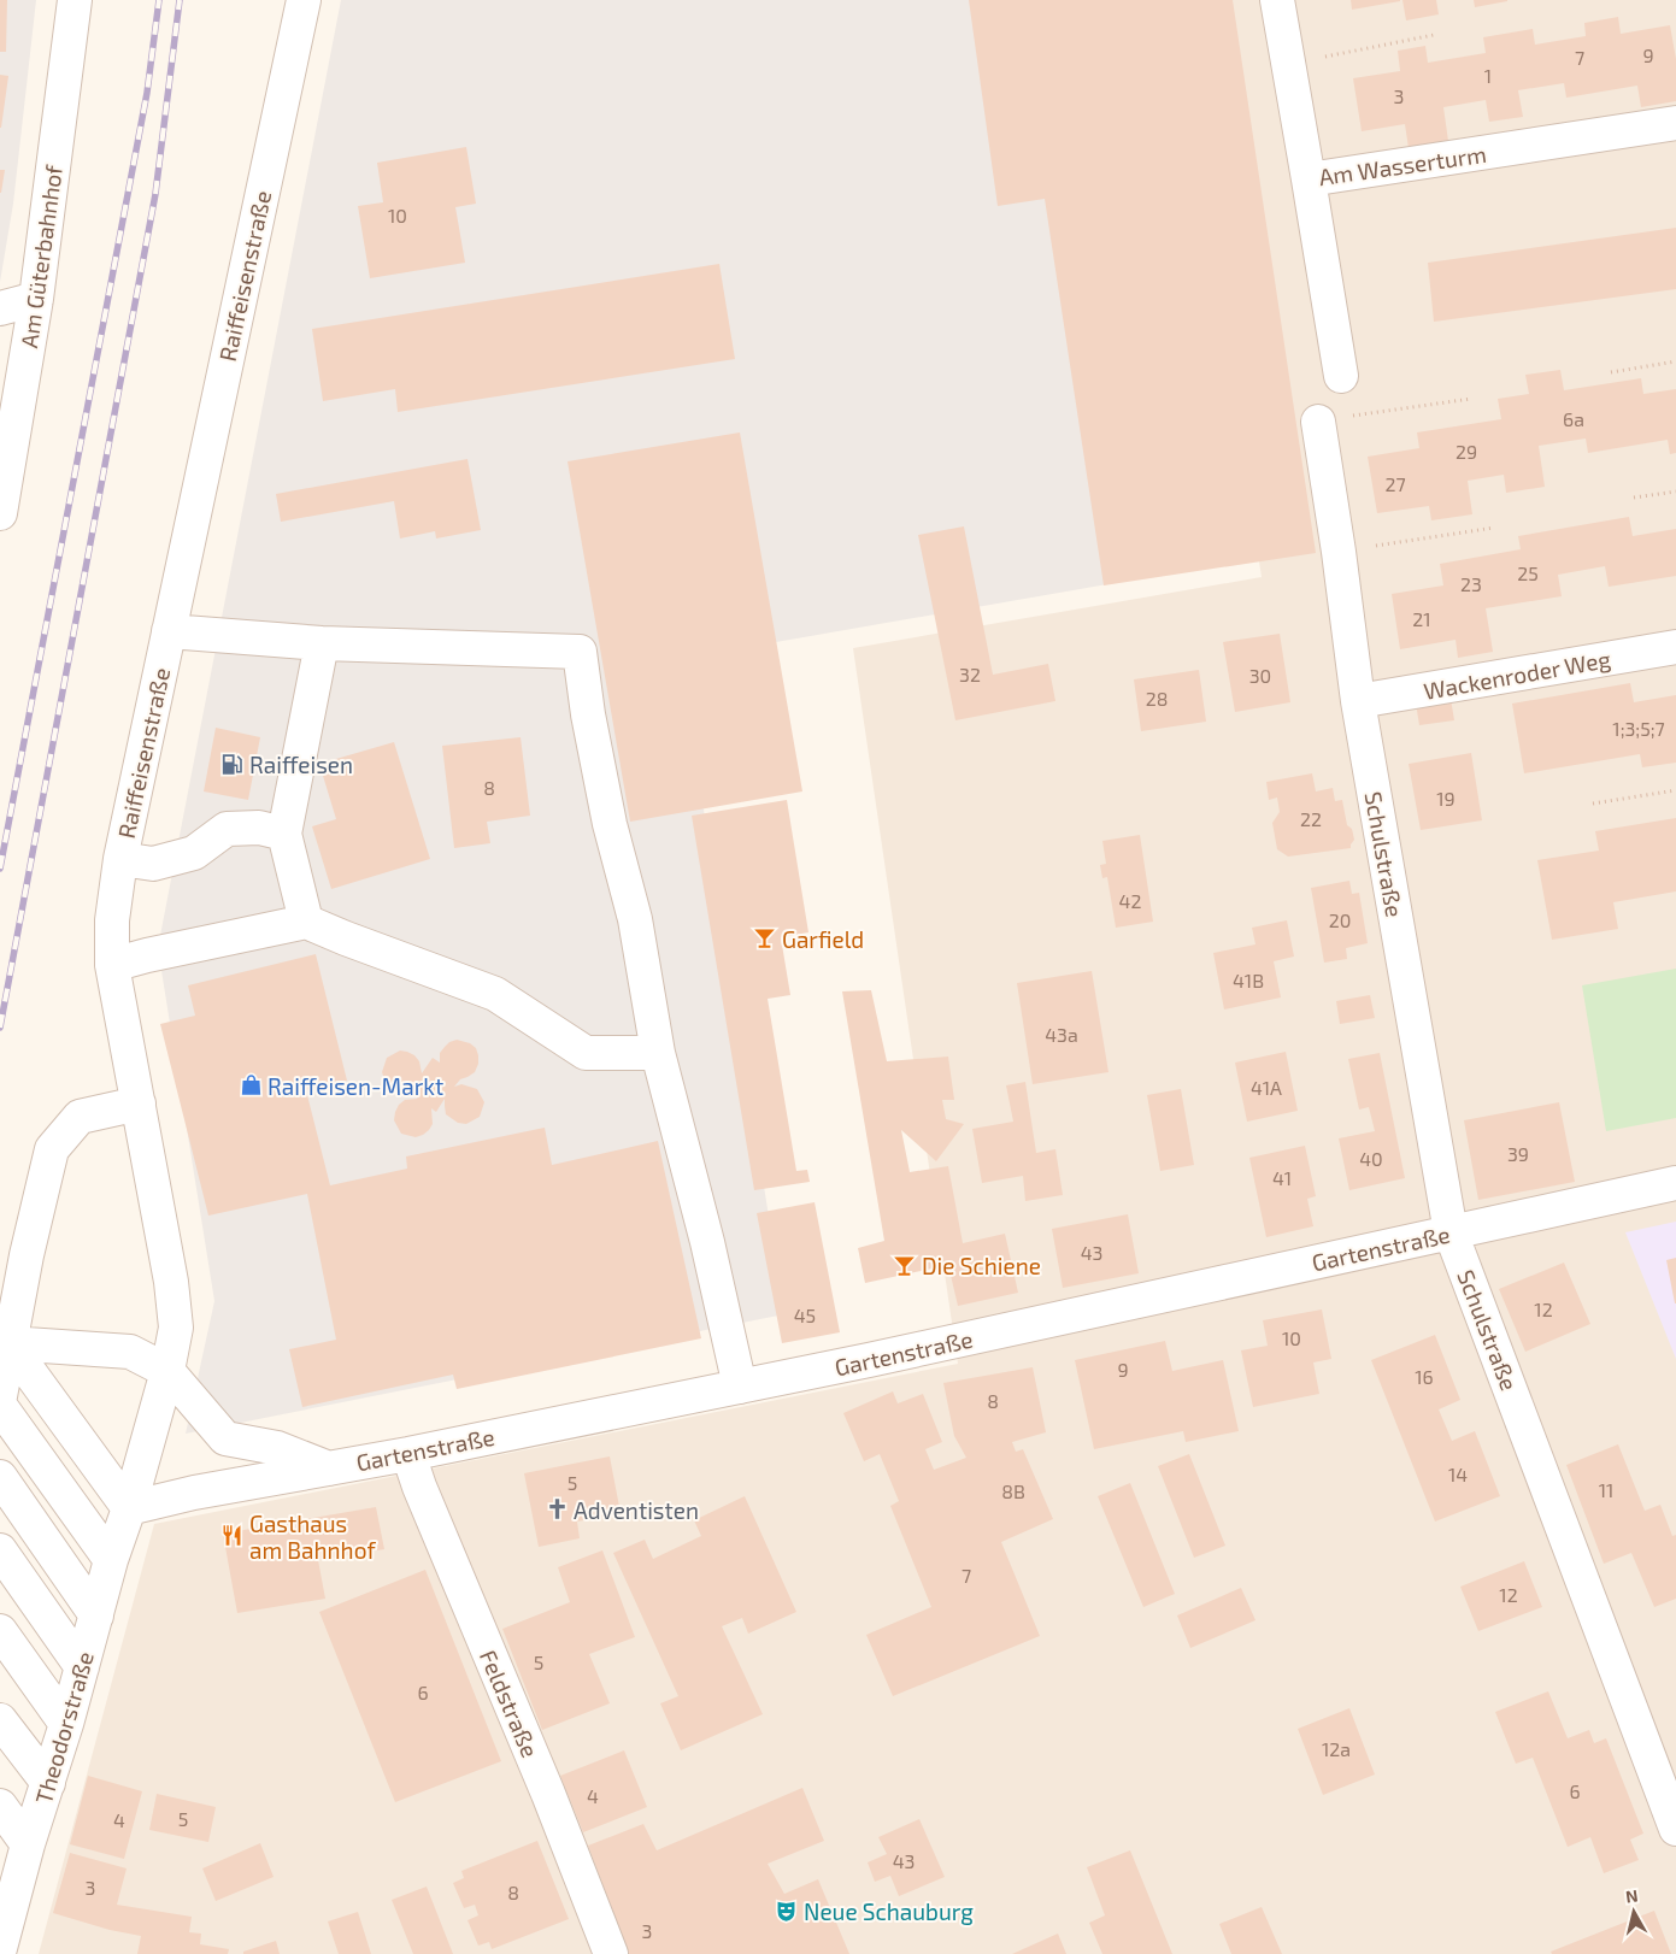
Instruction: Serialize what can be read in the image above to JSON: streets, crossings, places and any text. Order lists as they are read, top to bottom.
{
  "streets": {
    "street": [
      "Am Wasserturm",
      "Am Güterbahnhof",
      "Raiffeisenstraße",
      "Wackenroder Weg",
      "Schulstraße",
      "Gartenstraße",
      "Feldstraße",
      "Theodorstraße"
    ]
  },
  "crossings": [
    ["Raiffeisenstraße", "Gartenstraße"],
    ["Raiffeisenstraße", "Theodorstraße"],
    ["Wackenroder Weg", "Schulstraße"],
    ["Schulstraße", "Gartenstraße"],
    ["Gartenstraße", "Feldstraße"],
    ["Gartenstraße", "Theodorstraße"]
  ],
  "places": {
    "fuel station": ["Raiffeisen"],
    "bar": ["Garfield", "Die Schiene"],
    "shop": ["Raiffeisen-Markt"],
    "church": ["Adventisten"],
    "restaurant": ["Gasthaus am Bahnhof"],
    "theatre": ["Neue Schauburg"]
  },
  "house_numbers": [
    "9",
    "7",
    "1",
    "3",
    "10",
    "6a",
    "29",
    "27",
    "25",
    "23",
    "21",
    "32",
    "30",
    "28",
    "1;3;5;7",
    "8",
    "19",
    "22",
    "42",
    "20",
    "41B",
    "43a",
    "41A",
    "39",
    "40",
    "41",
    "43",
    "12",
    "45",
    "10",
    "9",
    "16",
    "8",
    "14",
    "5",
    "11",
    "8B",
    "7",
    "12",
    "5",
    "6",
    "12a",
    "6",
    "4",
    "5",
    "4",
    "43",
    "3",
    "8",
    "3"
  ],
  "north": "top"
}
